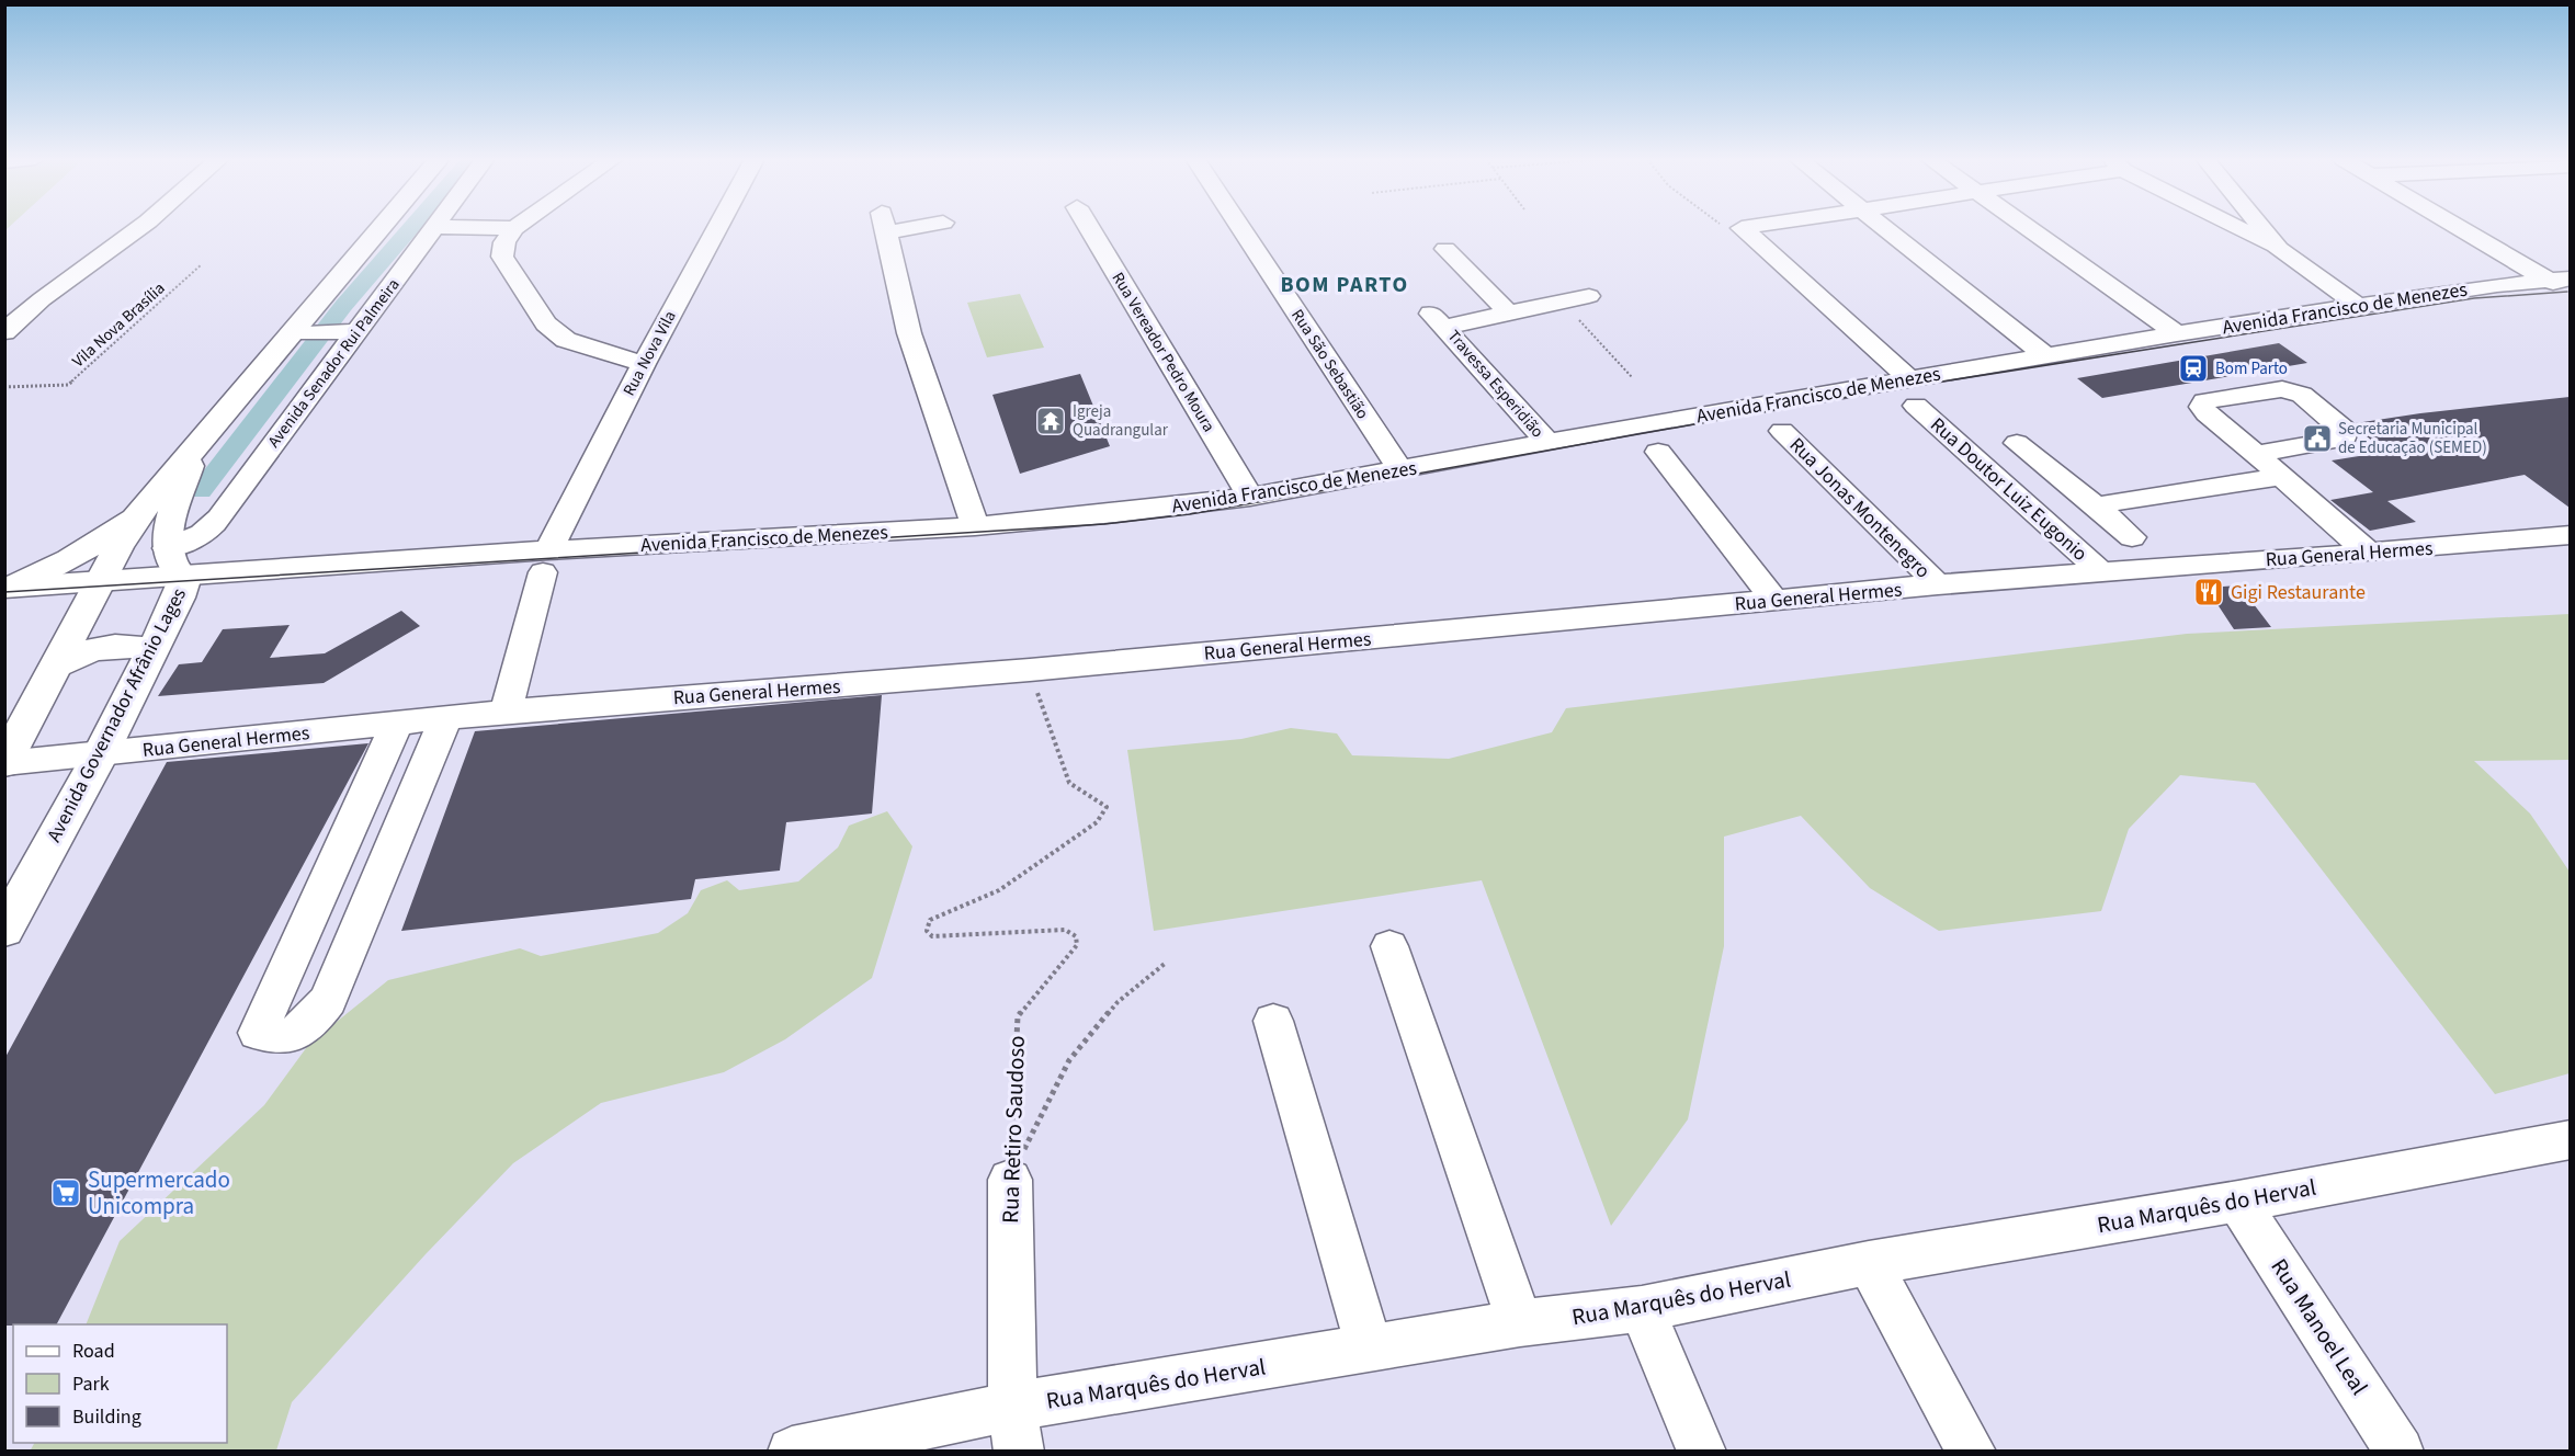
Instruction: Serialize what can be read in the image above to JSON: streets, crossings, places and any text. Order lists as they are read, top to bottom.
{
  "streets": {
    "main road": ["Avenida Governador Afrânio Lages"],
    "street": [
      "Avenida Francisco de Menezes",
      "Rua Vereador Pedro Moura",
      "Rua Nova Vila",
      "Avenida Senador Rui Palmeira",
      "Rua São Sebastião",
      "Travessa Esperidião",
      "Rua Doutor Luiz Eugonio",
      "Rua Jonas Montenegro",
      "Rua General Hermes",
      "Rua Retiro Saudoso",
      "Rua Marquês do Herval",
      "Rua Manoel Leal"
    ],
    "path": ["Vila Nova Brasília"]
  },
  "crossings": [
    ["Avenida Francisco de Menezes", "Rua Vereador Pedro Moura"],
    ["Avenida Francisco de Menezes", "Rua Nova Vila"],
    ["Avenida Francisco de Menezes", "Avenida Senador Rui Palmeira"],
    ["Avenida Francisco de Menezes", "Rua São Sebastião"],
    ["Avenida Francisco de Menezes", "Travessa Esperidião"],
    ["Avenida Francisco de Menezes", "Avenida Governador Afrânio Lages"],
    ["Rua Nova Vila", "Rua General Hermes"],
    ["Avenida Senador Rui Palmeira", "Avenida Governador Afrânio Lages"],
    ["Rua Doutor Luiz Eugonio", "Rua General Hermes"],
    ["Rua Jonas Montenegro", "Rua General Hermes"],
    ["Rua General Hermes", "Avenida Governador Afrânio Lages"],
    ["Rua General Hermes", "Rua Retiro Saudoso"],
    ["Rua Retiro Saudoso", "Rua Marquês do Herval"],
    ["Rua Marquês do Herval", "Rua Manoel Leal"]
  ],
  "districts": ["BOM PARTO"],
  "places": {
    "station": ["Bom Parto"],
    "temple": ["Igreja Quadrangular"],
    "public building": ["Secretaria Municipal de Educação (SEMED)"],
    "restaurant": ["Gigi Restaurante"],
    "supermarket": ["Supermercado Unicompra"]
  },
  "legend": ["Road", "Park", "Building"]
}
